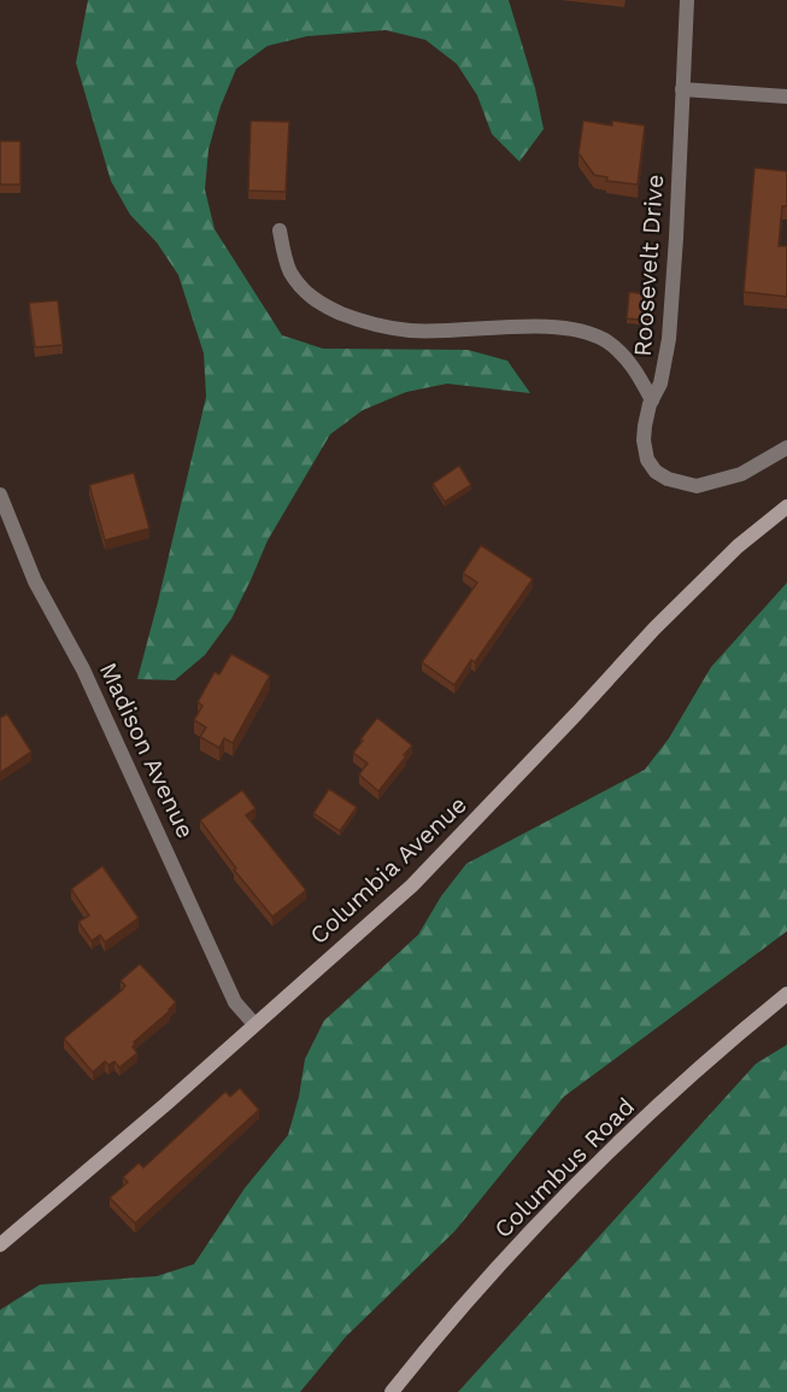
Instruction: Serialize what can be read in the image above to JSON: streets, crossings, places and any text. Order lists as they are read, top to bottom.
{
  "streets": {
    "street": [
      "Roosevelt Drive",
      "Madison Avenue",
      "Columbia Avenue",
      "Columbus Road"
    ]
  },
  "crossings": [
    ["Madison Avenue", "Columbia Avenue"]
  ]
}
